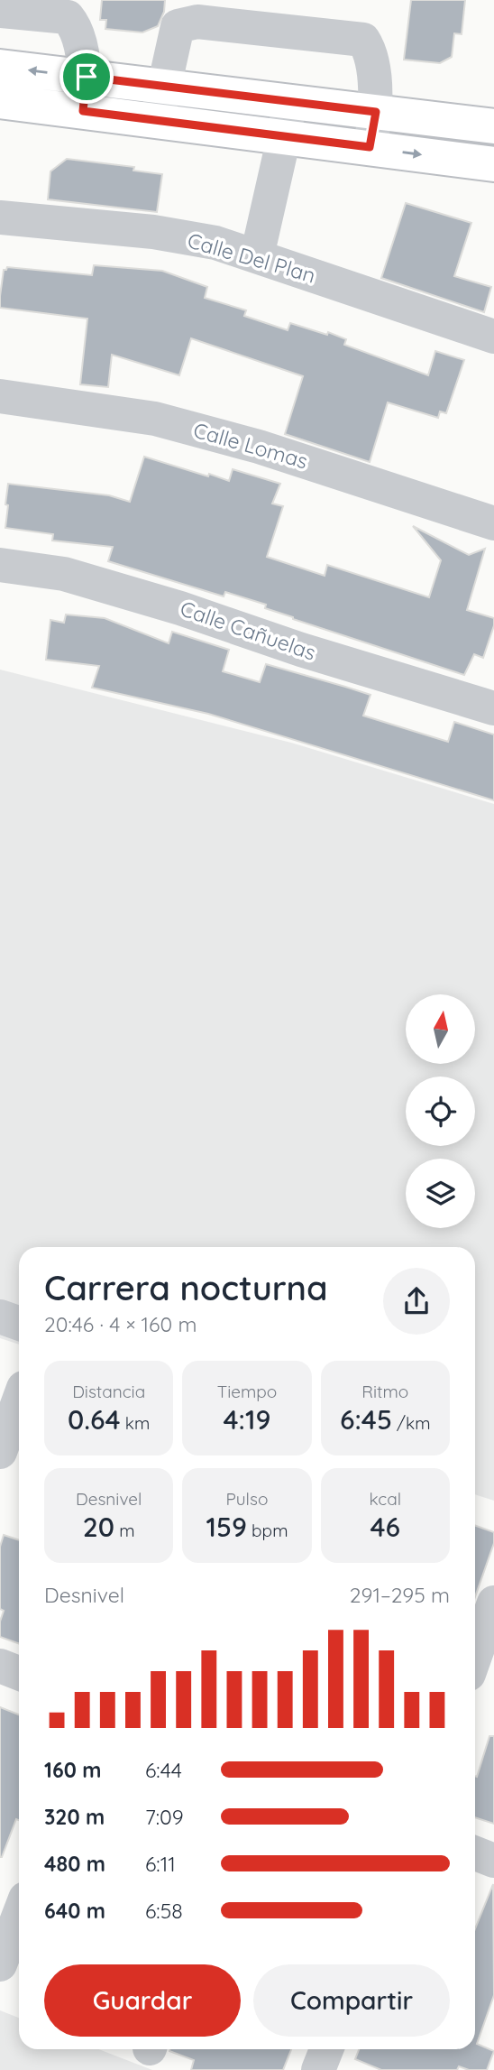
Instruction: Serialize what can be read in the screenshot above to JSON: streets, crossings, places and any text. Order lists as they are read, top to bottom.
{
  "streets": {
    "street": ["Calle Del Plan", "Calle Lomas", "Calle Cañuelas"]
  },
  "north": "top",
  "page": {
    "heading": ["Carrera nocturna", "20:46 · 4 × 160 m"],
    "stats": [
      ["Distancia", "0.64 km"],
      ["Tiempo", "4:19"],
      ["Ritmo", "6:45 /km"],
      ["Desnivel", "20 m"],
      ["Pulso", "159 bpm"],
      ["kcal", "46"]
    ],
    "chart": ["Desnivel", "291–295 m"],
    "list": [
      {
        "name": "160 m",
        "note": "6:44"
      },
      {
        "name": "320 m",
        "note": "7:09"
      },
      {
        "name": "480 m",
        "note": "6:11"
      },
      {
        "name": "640 m",
        "note": "6:58"
      }
    ],
    "buttons": ["Guardar", "Compartir"]
  }
}
